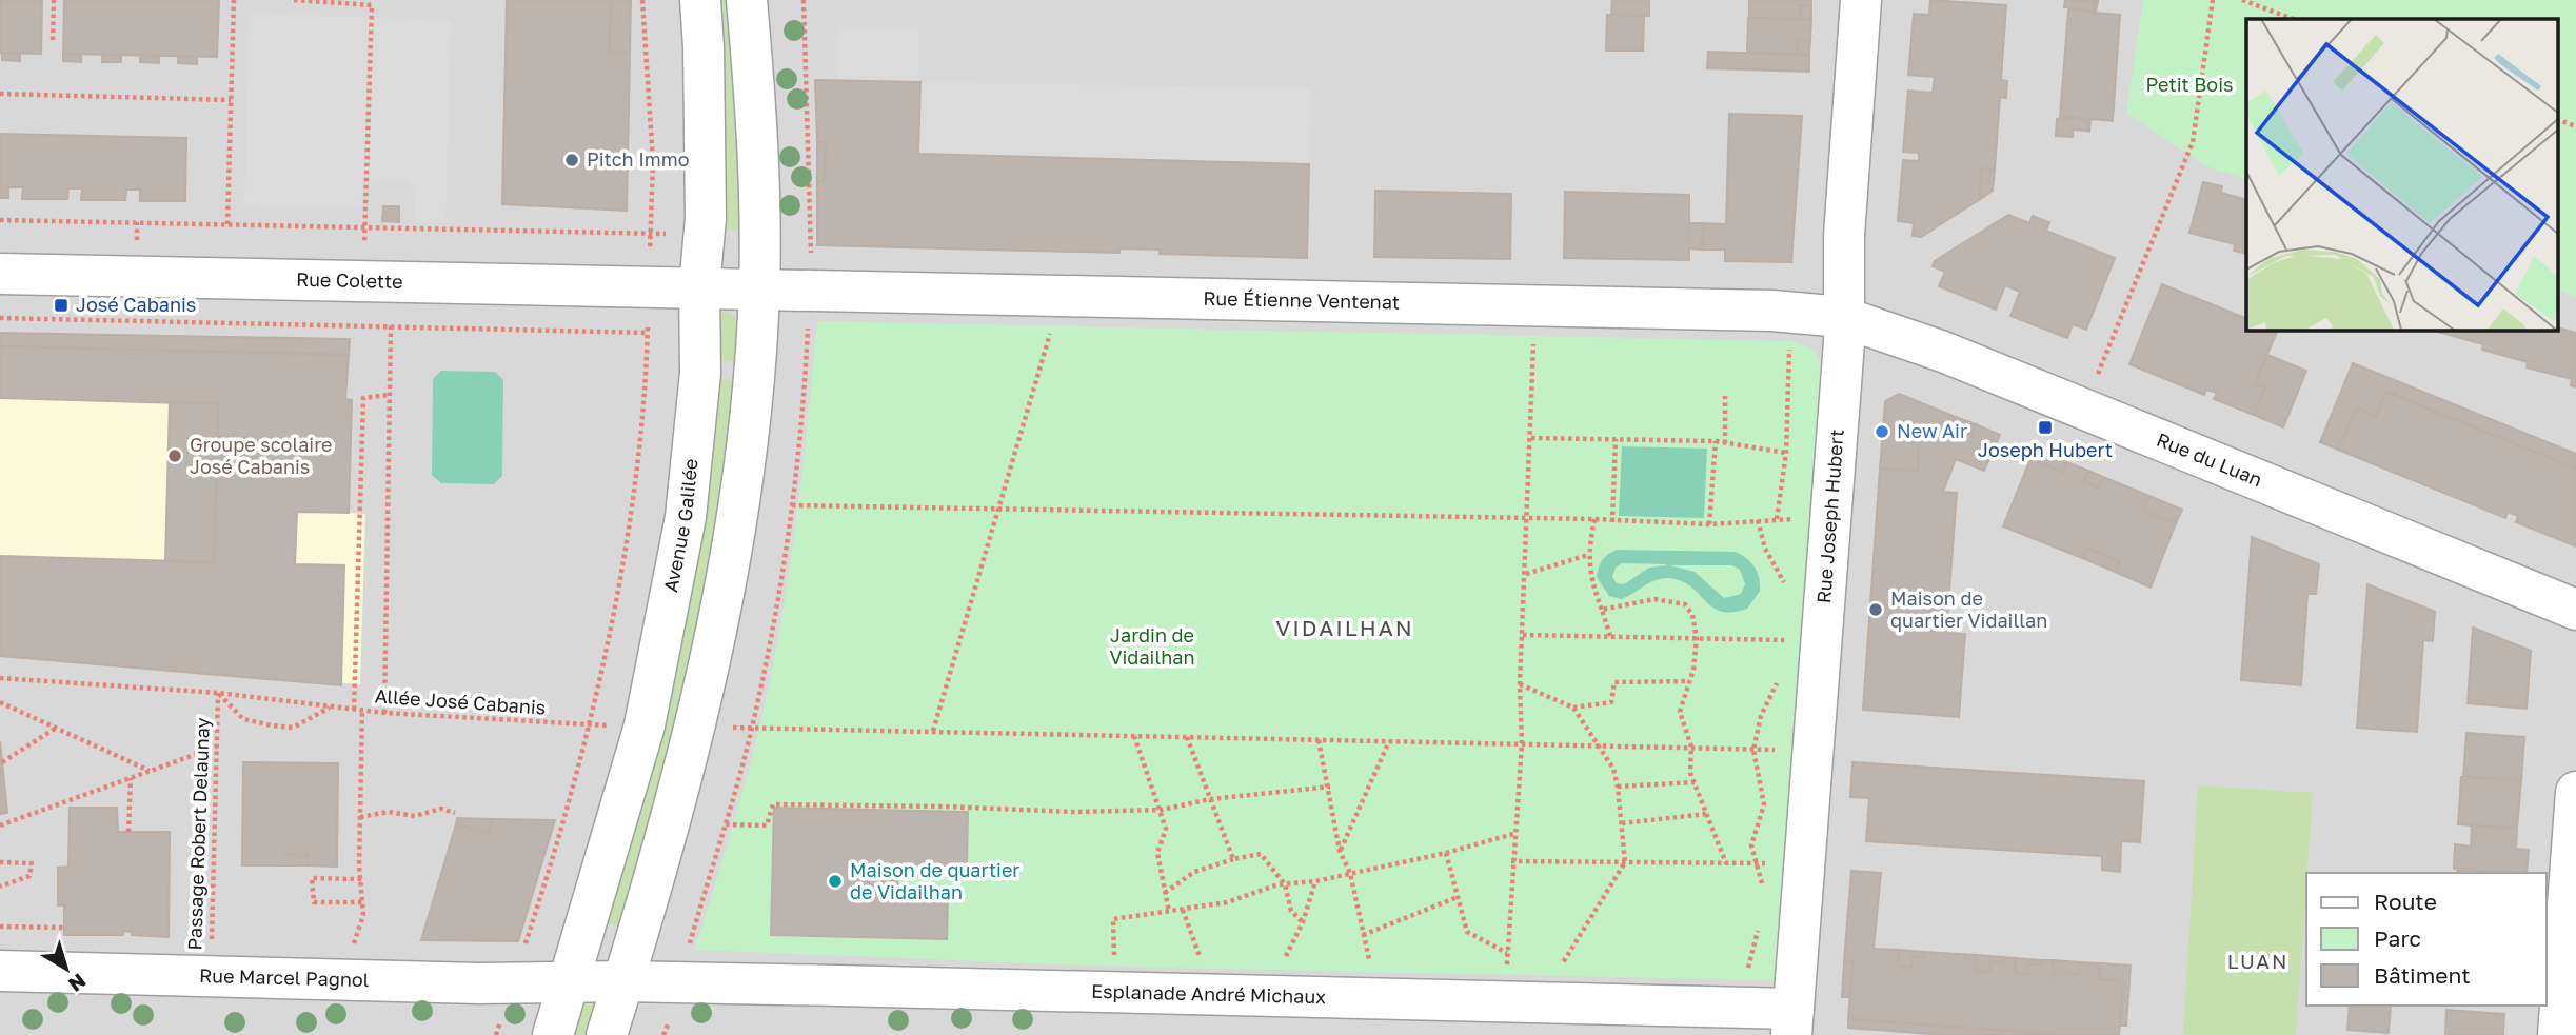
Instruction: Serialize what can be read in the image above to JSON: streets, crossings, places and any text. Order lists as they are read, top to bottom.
{
  "streets": {
    "street": [
      "Rue Colette",
      "Rue Étienne Ventenat",
      "Rue du Luan",
      "Rue Joseph Hubert",
      "Avenue Galilée",
      "Rue Marcel Pagnol",
      "Esplanade André Michaux"
    ],
    "path": ["Allée José Cabanis", "Passage Robert Delaunay"]
  },
  "crossings": [
    ["Rue Colette", "Rue Étienne Ventenat"],
    ["Rue Colette", "Avenue Galilée"],
    ["Rue Étienne Ventenat", "Rue du Luan"],
    ["Rue Étienne Ventenat", "Rue Joseph Hubert"],
    ["Rue du Luan", "Rue Joseph Hubert"],
    ["Rue Joseph Hubert", "Esplanade André Michaux"],
    ["Avenue Galilée", "Rue Marcel Pagnol"],
    ["Avenue Galilée", "Esplanade André Michaux"],
    ["Allée José Cabanis", "Passage Robert Delaunay"],
    ["Passage Robert Delaunay", "Rue Marcel Pagnol"],
    ["Rue Marcel Pagnol", "Esplanade André Michaux"]
  ],
  "districts": ["VIDAILHAN", "LUAN"],
  "parks": ["Petit Bois", "Jardin de Vidailhan"],
  "places": {
    "other": [
      "Pitch Immo",
      "New Air",
      "Groupe scolaire José Cabanis",
      "Maison de quartier Vidaillan",
      "Maison de quartier de Vidailhan"
    ],
    "transit": ["José Cabanis", "Joseph Hubert"]
  },
  "legend": ["Route", "Parc", "Bâtiment"],
  "north": "bottom right"
}
